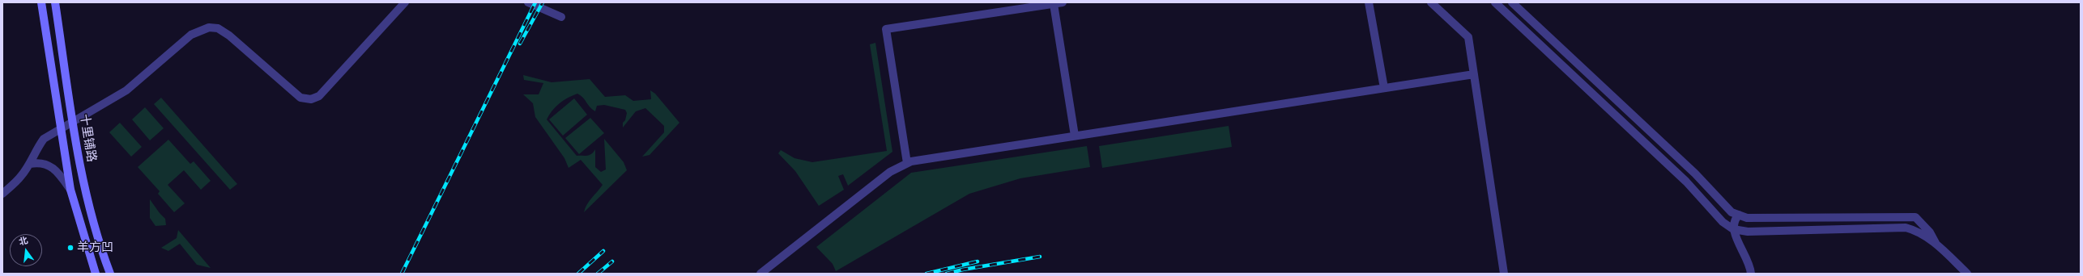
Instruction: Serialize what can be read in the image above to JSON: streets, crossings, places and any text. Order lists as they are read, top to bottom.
{
  "streets": {
    "main road": ["十里铺路"]
  },
  "places": ["羊方凹"],
  "north": "top"
}
